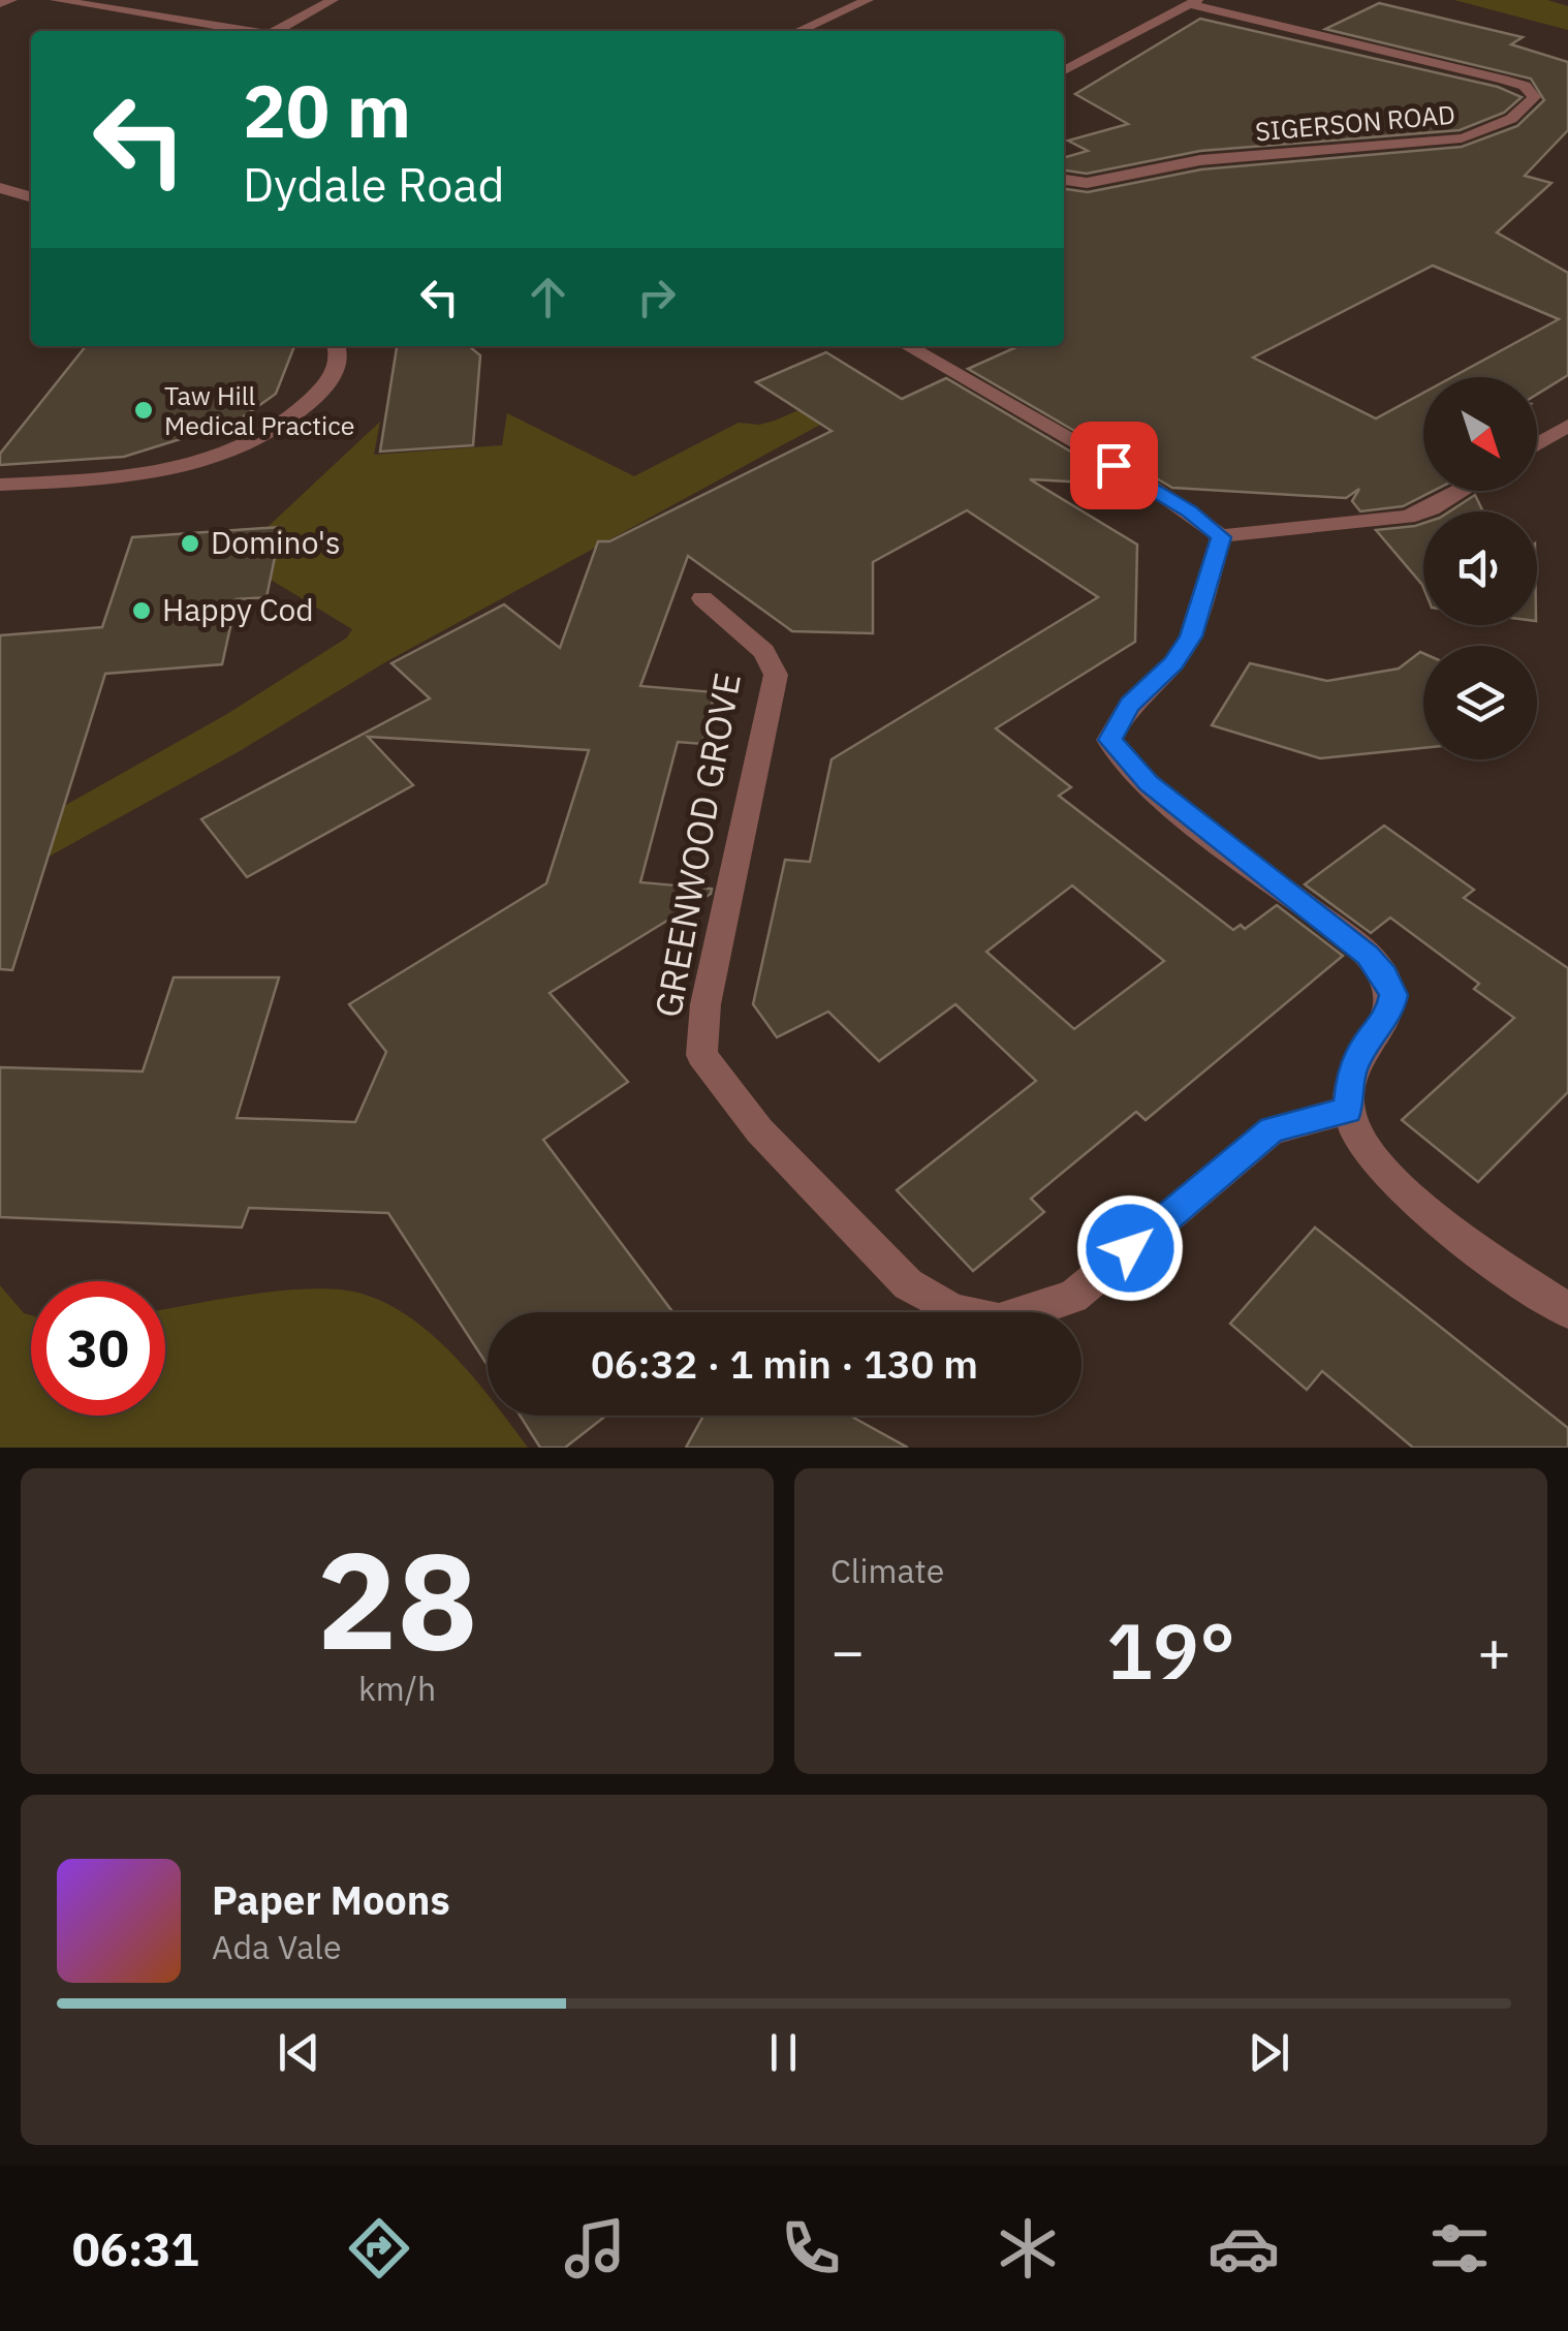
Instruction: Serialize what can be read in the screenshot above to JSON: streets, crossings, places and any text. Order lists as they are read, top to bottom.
{
  "streets": {
    "street": ["SIGERSON ROAD", "GREENWOOD GROVE"]
  },
  "places": ["Taw Hill Medical Practice", "Domino's", "Happy Cod"],
  "north": "bottom right",
  "page": {
    "turn": ["20 m", "Dydale Road"],
    "limit": "30",
    "trip": "06:32 · 1 min · 130 m",
    "tile": [
      ["28", "km/h"],
      "Climate"
    ],
    "heat": ["−", "19°", "+"],
    "song": ["Paper Moons", "Ada Vale"],
    "tabs": "06:31"
  }
}
